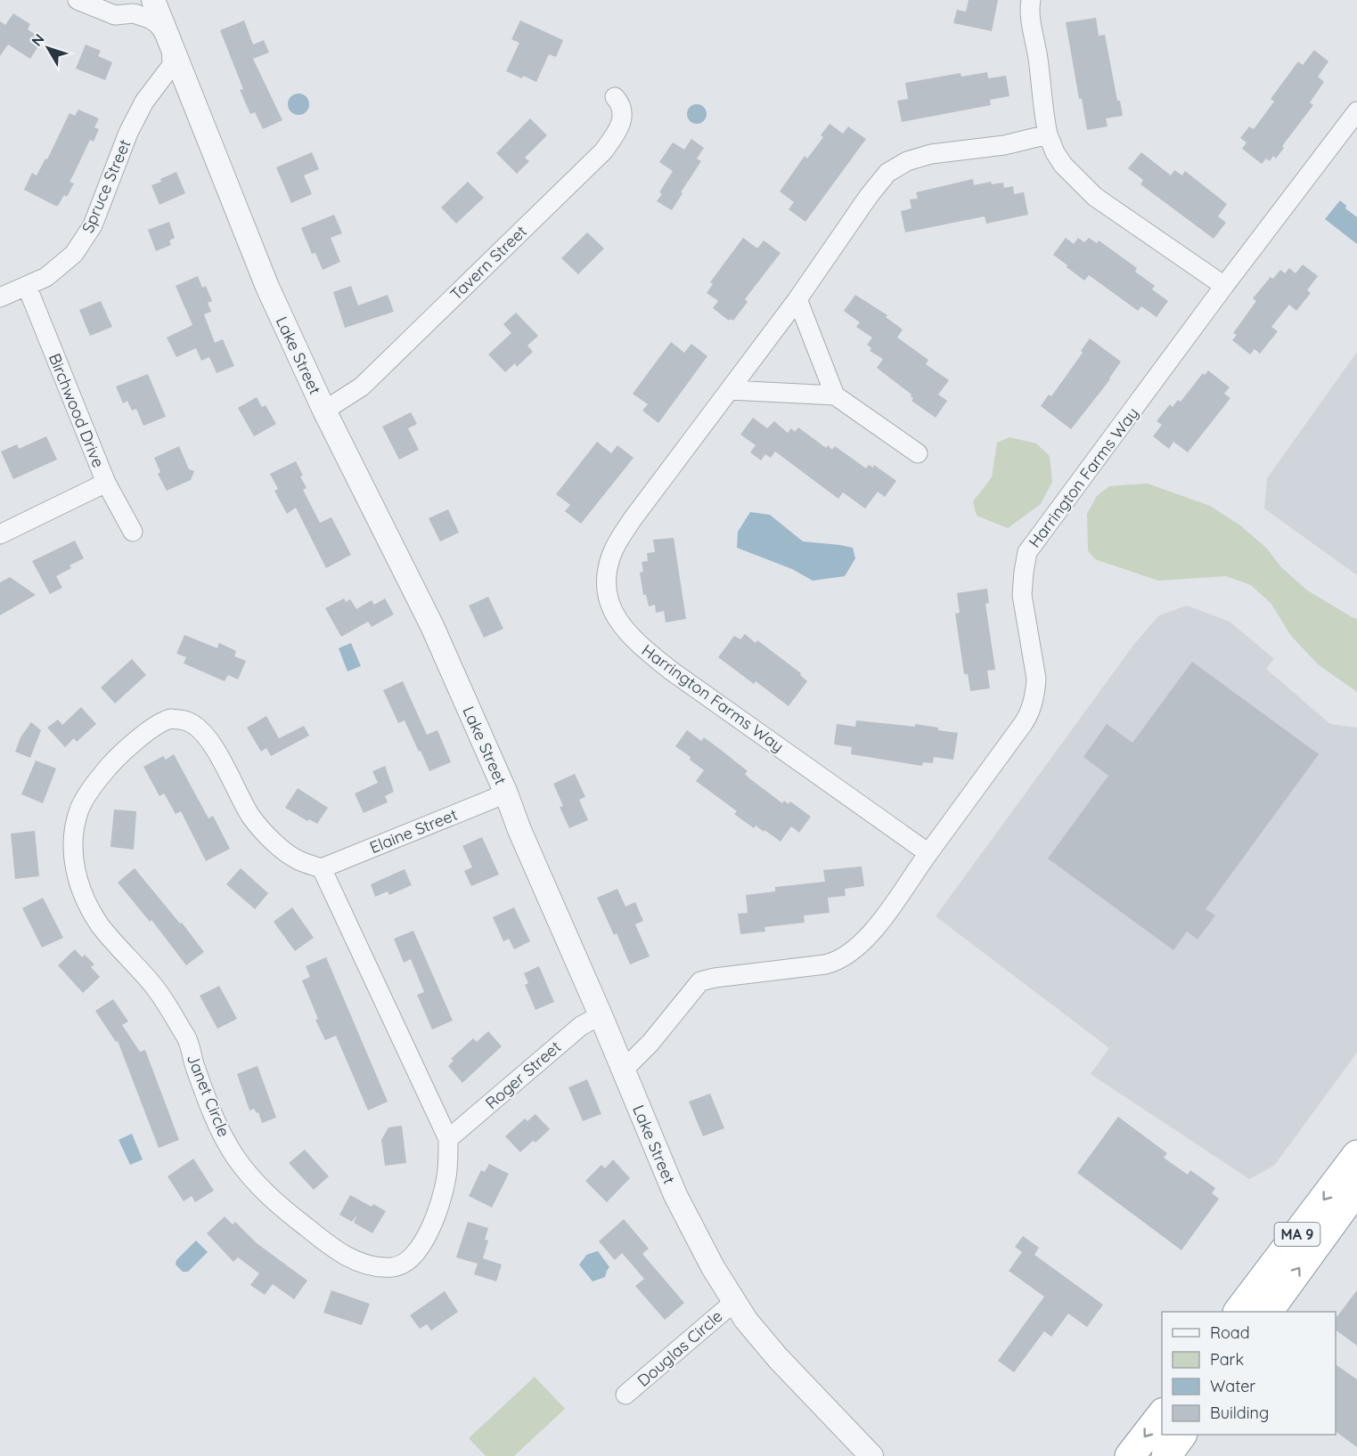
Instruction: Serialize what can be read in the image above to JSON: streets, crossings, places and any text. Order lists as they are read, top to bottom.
{
  "streets": {
    "highway": ["MA 9"],
    "street": [
      "Spruce Street",
      "Tavern Street",
      "Lake Street",
      "Birchwood Drive",
      "Harrington Farms Way",
      "Elaine Street",
      "Roger Street",
      "Janet Circle",
      "Douglas Circle"
    ]
  },
  "crossings": [
    ["Spruce Street", "Lake Street"],
    ["Spruce Street", "Birchwood Drive"],
    ["Tavern Street", "Lake Street"],
    ["Lake Street", "Harrington Farms Way"],
    ["Lake Street", "Elaine Street"],
    ["Lake Street", "Roger Street"],
    ["Lake Street", "Douglas Circle"],
    ["Elaine Street", "Janet Circle"],
    ["Roger Street", "Janet Circle"]
  ],
  "legend": [
    "Road",
    "Park",
    "Water",
    "Building"
  ],
  "north": "top left"
}
